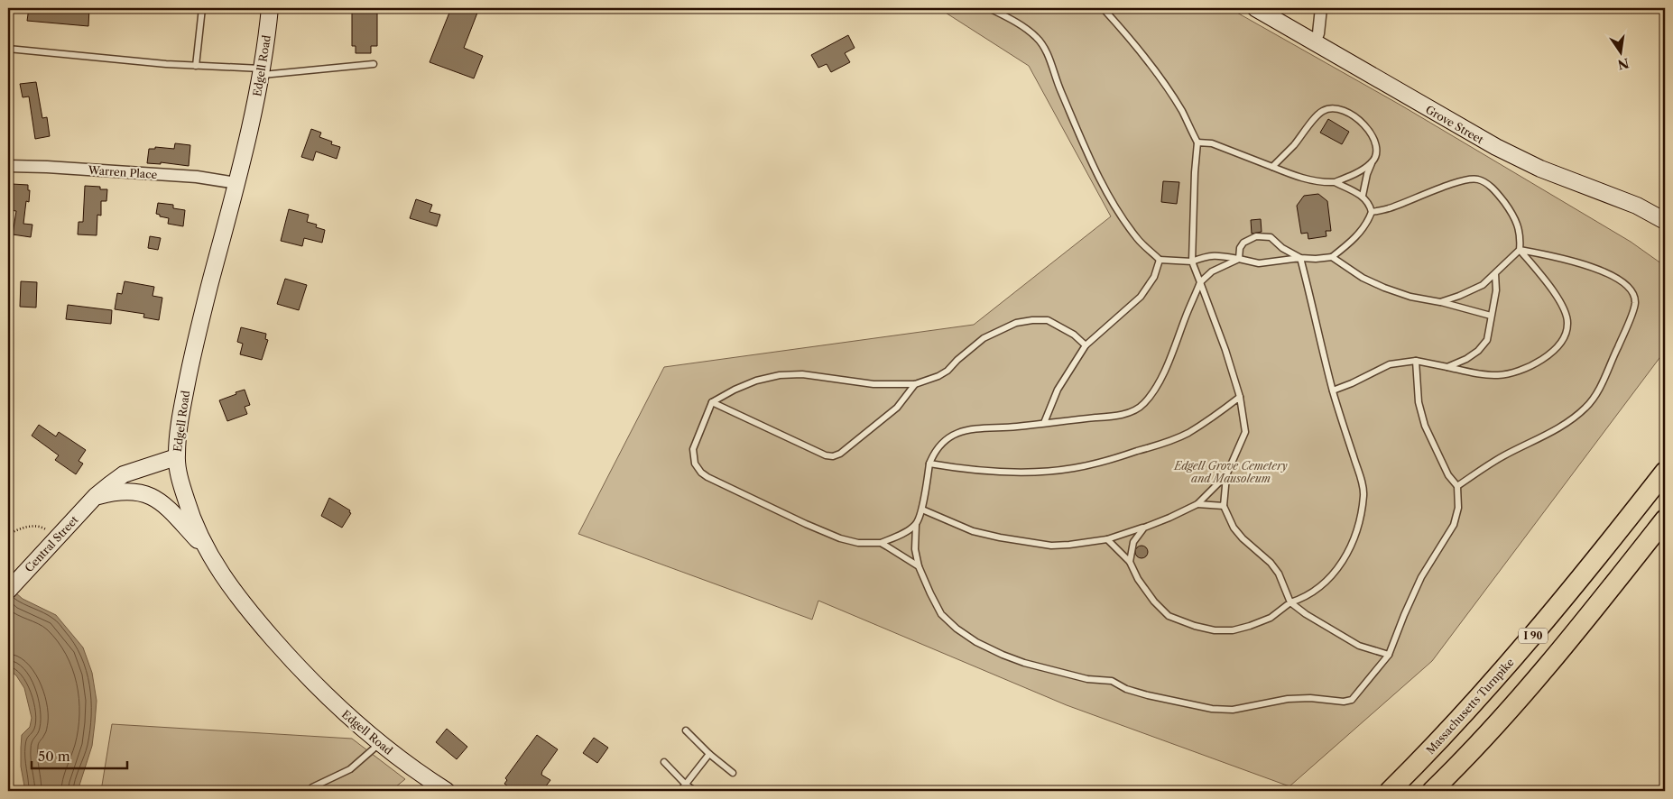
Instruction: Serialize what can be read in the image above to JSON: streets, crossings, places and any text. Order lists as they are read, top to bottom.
{
  "streets": {
    "highway": ["I 90", "Massachusetts Turnpike"],
    "main road": ["Edgell Road", "Grove Street", "Central Street"],
    "street": ["Warren Place"]
  },
  "crossings": [
    ["Edgell Road", "Warren Place"],
    ["Edgell Road", "Central Street"]
  ],
  "parks": ["Edgell Grove Cemetery and Mausoleum"],
  "scale_bar": "50 m",
  "north": "bottom"
}
